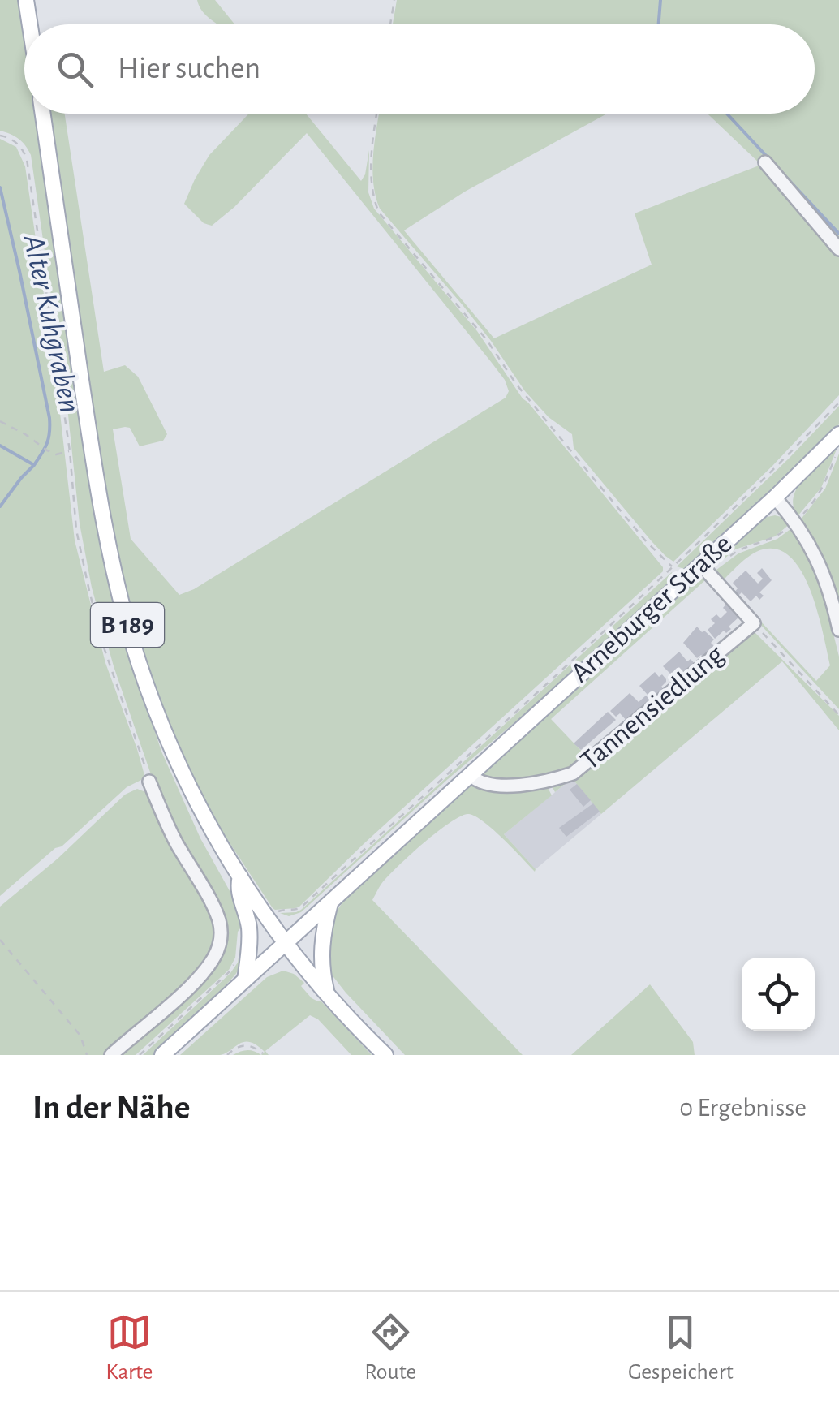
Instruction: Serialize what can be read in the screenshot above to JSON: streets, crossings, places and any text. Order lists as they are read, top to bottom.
{
  "streets": {
    "main road": ["Arneburger Straße", "B 189"],
    "street": ["Tannensiedlung"]
  },
  "crossings": [
    ["Arneburger Straße", "B 189"],
    ["Arneburger Straße", "Tannensiedlung"]
  ],
  "water": ["Alter Kuhgraben"],
  "page": {
    "search": "Hier suchen",
    "heading": ["In der Nähe", "0 Ergebnisse"],
    "nav": ["Karte", "Route", "Gespeichert"]
  }
}
